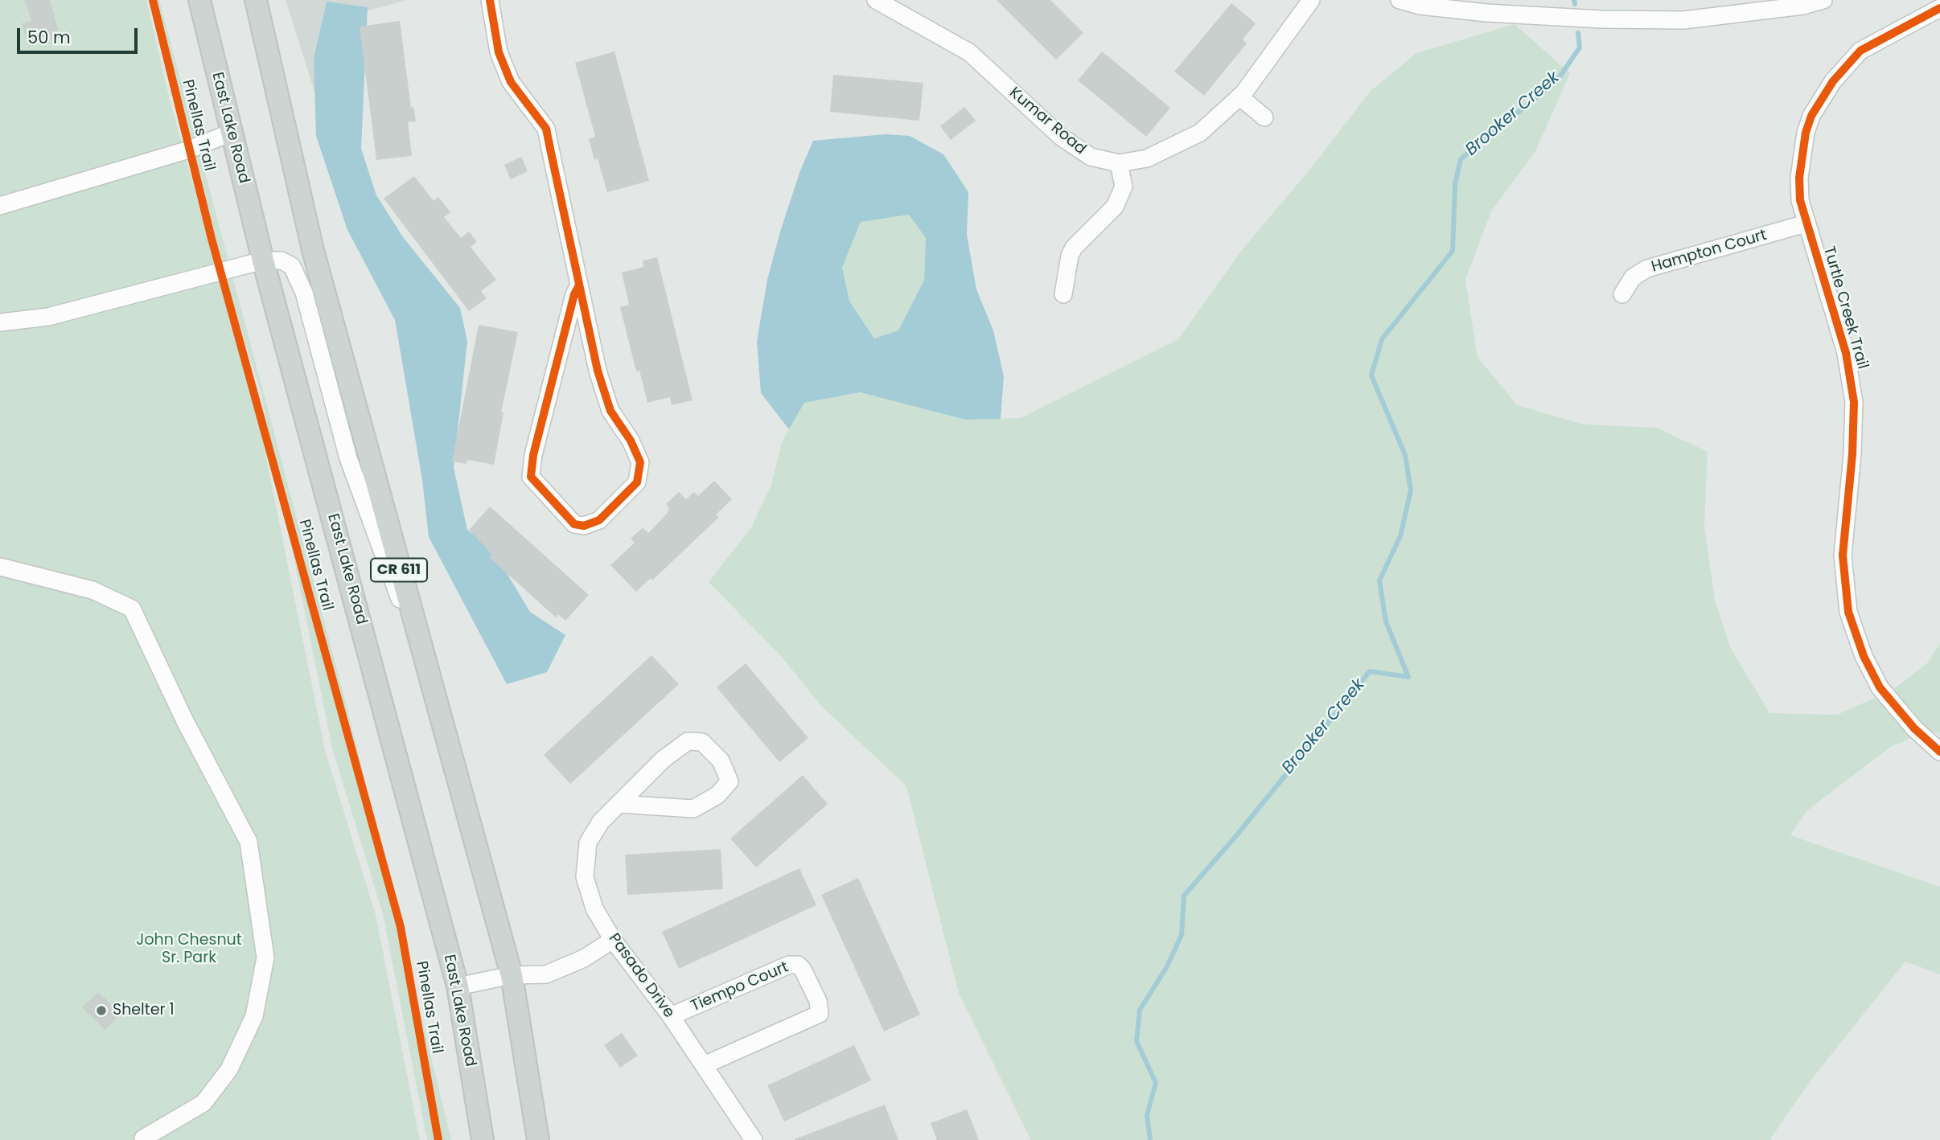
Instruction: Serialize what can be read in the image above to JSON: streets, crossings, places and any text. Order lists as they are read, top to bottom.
{
  "streets": {
    "main road": ["East Lake Road", "CR 611"],
    "street": [
      "Kumar Road",
      "Hampton Court",
      "Turtle Creek Trail",
      "Pasado Drive",
      "Tiempo Court"
    ],
    "cycle path": ["Pinellas Trail"]
  },
  "crossings": [
    ["Hampton Court", "Turtle Creek Trail"],
    ["Pasado Drive", "Tiempo Court"]
  ],
  "water": ["Brooker Creek"],
  "parks": ["John Chesnut Sr. Park"],
  "places": ["Shelter 1"],
  "scale_bar": "50 m"
}
